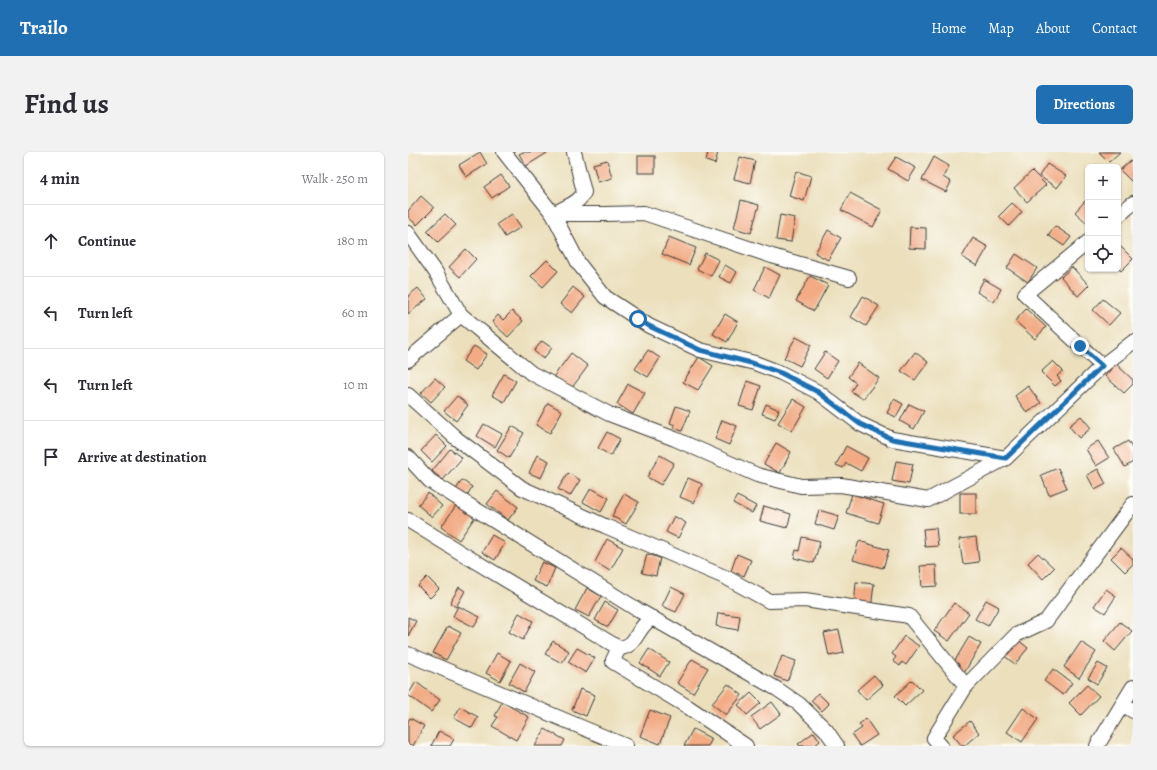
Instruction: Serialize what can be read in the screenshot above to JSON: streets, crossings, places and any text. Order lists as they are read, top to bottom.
{
  "page": {
    "header": "Trailo",
    "nav": [
      "Home",
      "Map",
      "About",
      "Contact"
    ],
    "title": "Find us",
    "buttons": "Directions",
    "heading": ["4 min", "Walk · 250 m"],
    "map_buttons": ["+", "−"],
    "list": [
      ["Continue", "180 m"],
      ["Turn left", "60 m"],
      ["Turn left", "10 m"],
      "Arrive at destination"
    ]
  }
}
